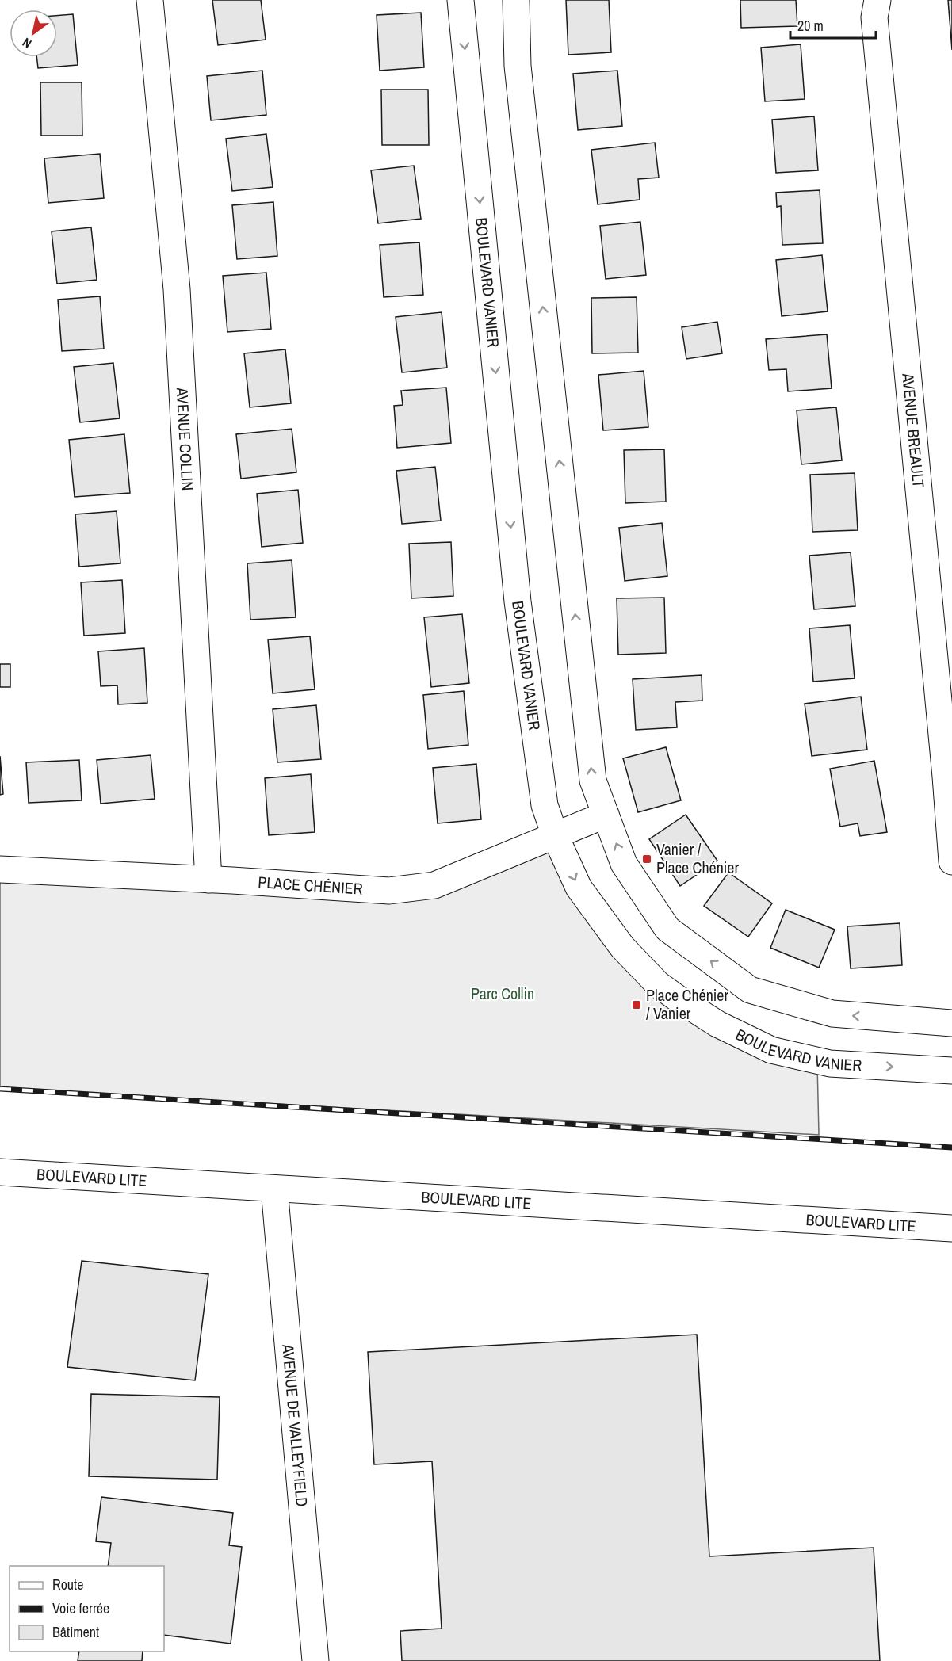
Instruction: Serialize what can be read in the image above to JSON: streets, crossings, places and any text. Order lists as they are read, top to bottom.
{
  "streets": {
    "street": [
      "BOULEVARD VANIER",
      "AVENUE BREAULT",
      "AVENUE COLLIN",
      "PLACE CHÉNIER",
      "BOULEVARD LITE",
      "AVENUE DE VALLEYFIELD"
    ]
  },
  "crossings": [
    ["BOULEVARD VANIER", "PLACE CHÉNIER"],
    ["AVENUE COLLIN", "PLACE CHÉNIER"],
    ["BOULEVARD LITE", "AVENUE DE VALLEYFIELD"]
  ],
  "parks": ["Parc Collin"],
  "places": {
    "transit": ["Vanier / Place Chénier", "Place Chénier / Vanier"]
  },
  "legend": ["Route", "Voie ferrée", "Bâtiment"],
  "scale_bar": "20 m",
  "north": "bottom left"
}
